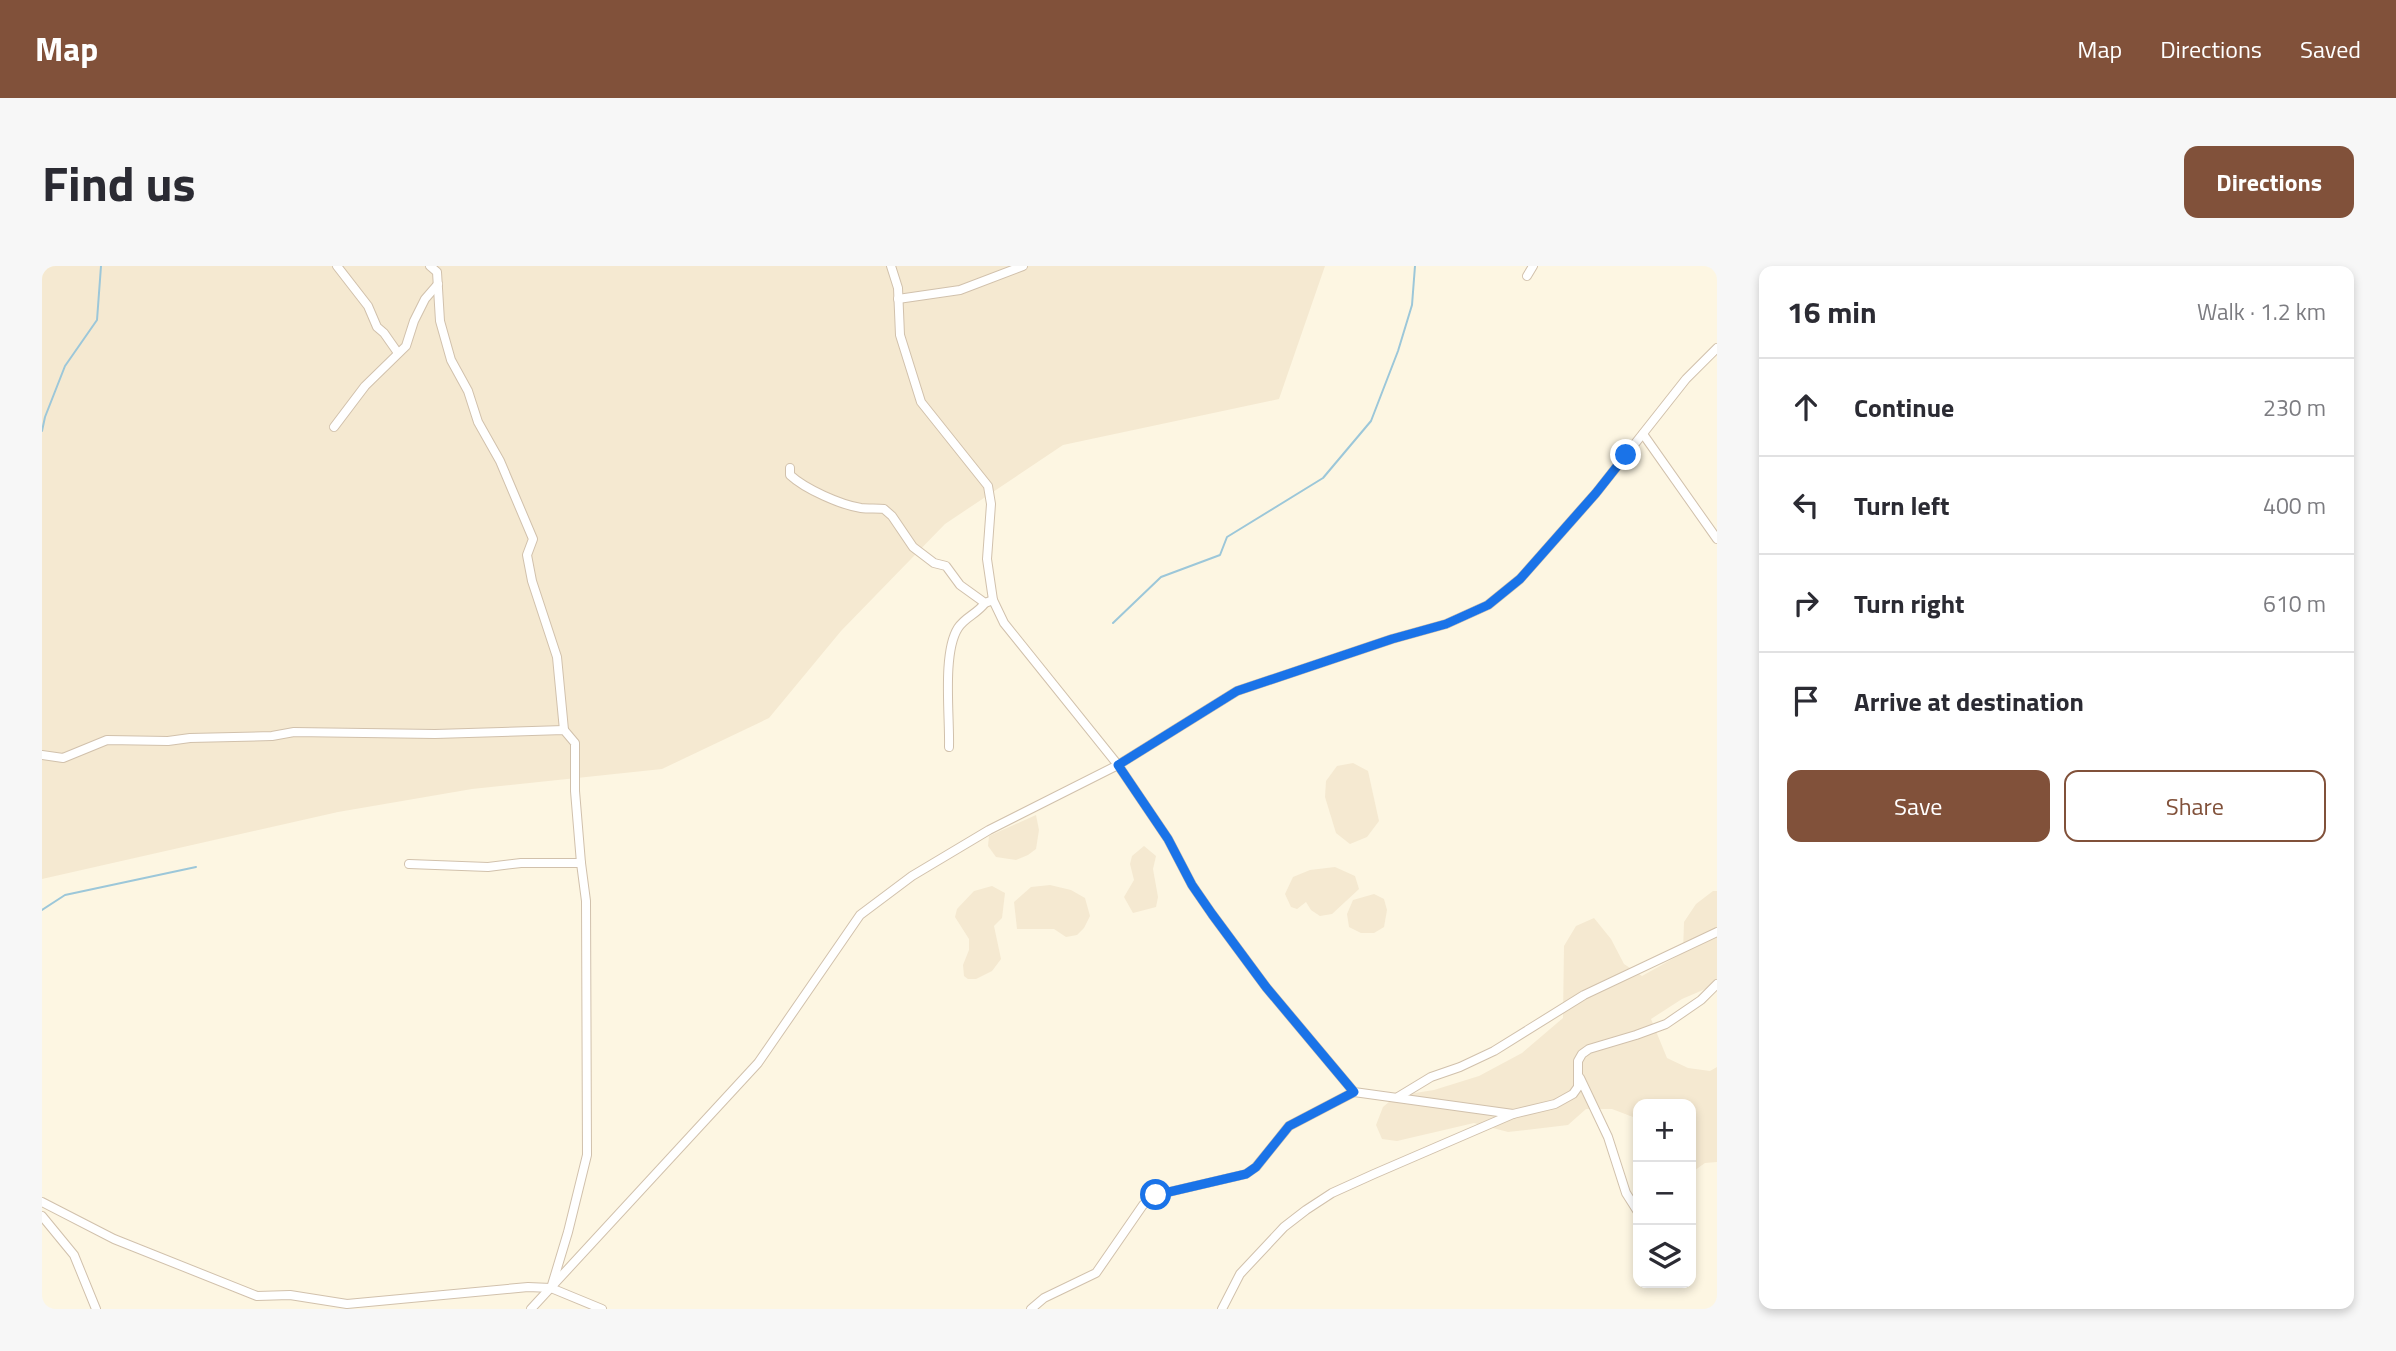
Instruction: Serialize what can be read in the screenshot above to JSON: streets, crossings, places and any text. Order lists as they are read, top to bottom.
{
  "page": {
    "header": "Map",
    "nav": ["Map", "Directions", "Saved"],
    "title": "Find us",
    "buttons": [
      "Directions",
      ["Save", "Share"]
    ],
    "heading": ["16 min", "Walk · 1.2 km"],
    "list": [
      ["Continue", "230 m"],
      ["Turn left", "400 m"],
      ["Turn right", "610 m"],
      "Arrive at destination"
    ],
    "map_buttons": ["+", "−"]
  }
}
